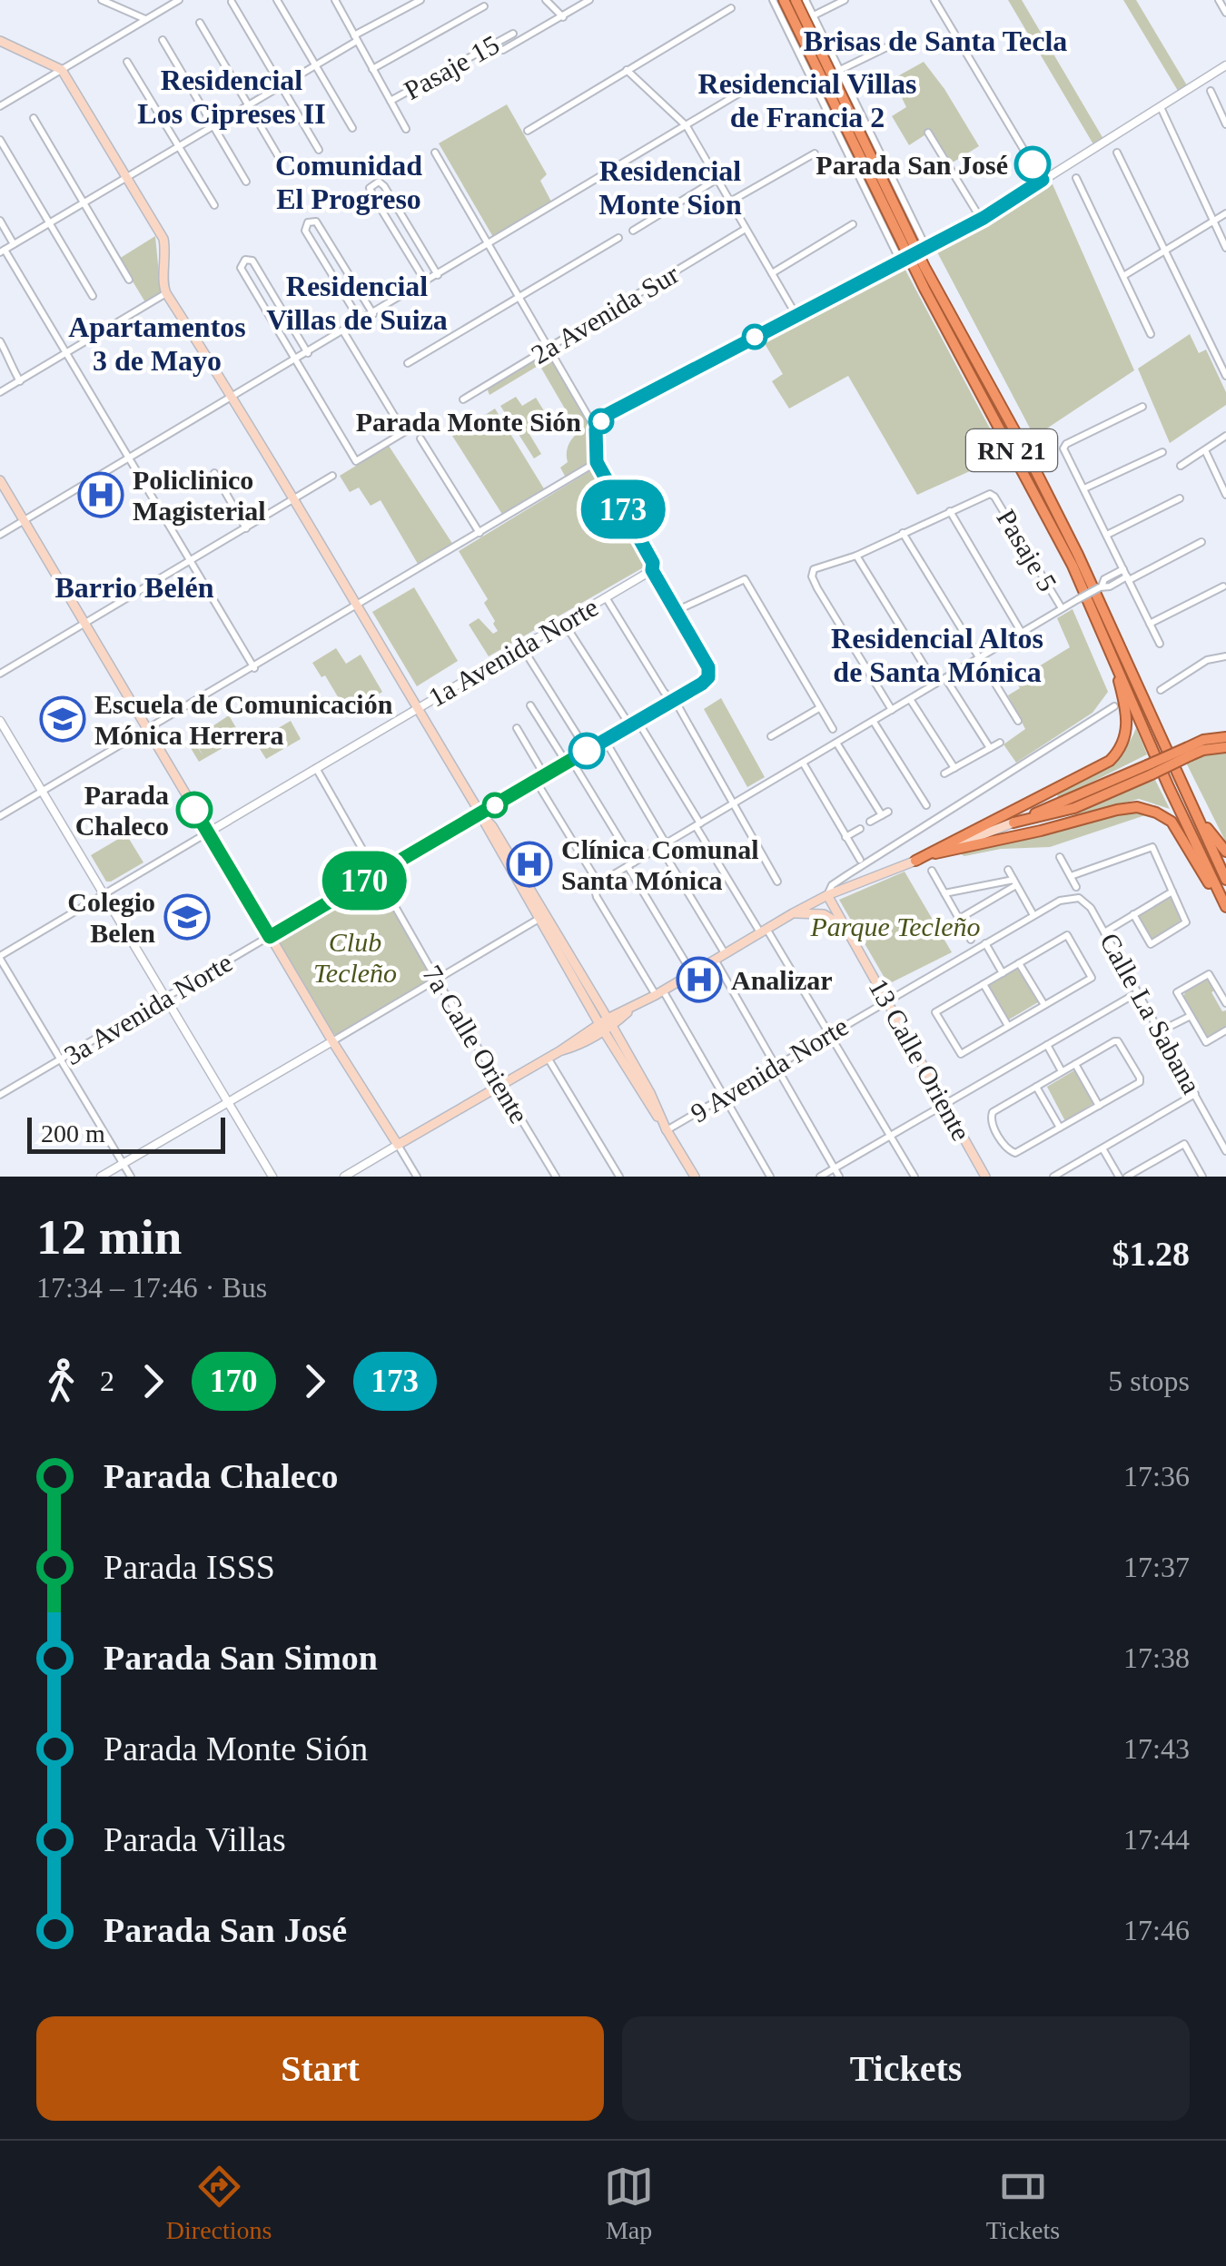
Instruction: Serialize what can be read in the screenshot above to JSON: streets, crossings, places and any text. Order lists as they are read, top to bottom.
{
  "streets": {
    "highway": ["RN 21"],
    "main road": ["13 Calle Oriente"],
    "street": [
      "Pasaje 15",
      "2a Avenida Sur",
      "Pasaje 5",
      "1a Avenida Norte",
      "3a Avenida Norte",
      "Calle La Sabana",
      "7a Calle Oriente",
      "9 Avenida Norte"
    ]
  },
  "crossings": [
    ["1a Avenida Norte", "7a Calle Oriente"],
    ["3a Avenida Norte", "7a Calle Oriente"],
    ["Calle La Sabana", "9 Avenida Norte"],
    ["13 Calle Oriente", "9 Avenida Norte"]
  ],
  "districts": [
    "Brisas de Santa Tecla",
    "Residencial Los Cipreses II",
    "Residencial Villas de Francia 2",
    "Comunidad El Progreso",
    "Residencial Monte Sion",
    "Residencial Villas de Suiza",
    "Apartamentos 3 de Mayo",
    "Barrio Belén",
    "Residencial Altos de Santa Mónica"
  ],
  "parks": ["Parque Tecleño", "Club Tecleño"],
  "places": {
    "other": ["Parada San José", "Parada Monte Sión", "Parada Chaleco"],
    "hospital": ["Policlinico Magisterial", "Clínica Comunal Santa Mónica", "Analizar"],
    "school or university": ["Escuela de Comunicación Mónica Herrera", "Colegio Belen"]
  },
  "lines": ["bus line 173", "bus line 170"],
  "scale_bar": "200 m",
  "page": {
    "on_map": ["170", "173"],
    "scale": "200 m",
    "heading": ["12 min", "17:34 – 17:46 · Bus", "$1.28"],
    "legs": [
      "2",
      "170",
      "173",
      "5 stops"
    ],
    "list": [
      {
        "name": "Parada Chaleco",
        "value": "17:36"
      },
      {
        "name": "Parada ISSS",
        "value": "17:37"
      },
      {
        "name": "Parada San Simon",
        "value": "17:38"
      },
      {
        "name": "Parada Monte Sión",
        "value": "17:43"
      },
      {
        "name": "Parada Villas",
        "value": "17:44"
      },
      {
        "name": "Parada San José",
        "value": "17:46"
      }
    ],
    "buttons": ["Start", "Tickets"],
    "tabs": ["Directions", "Map", "Tickets"]
  }
}
